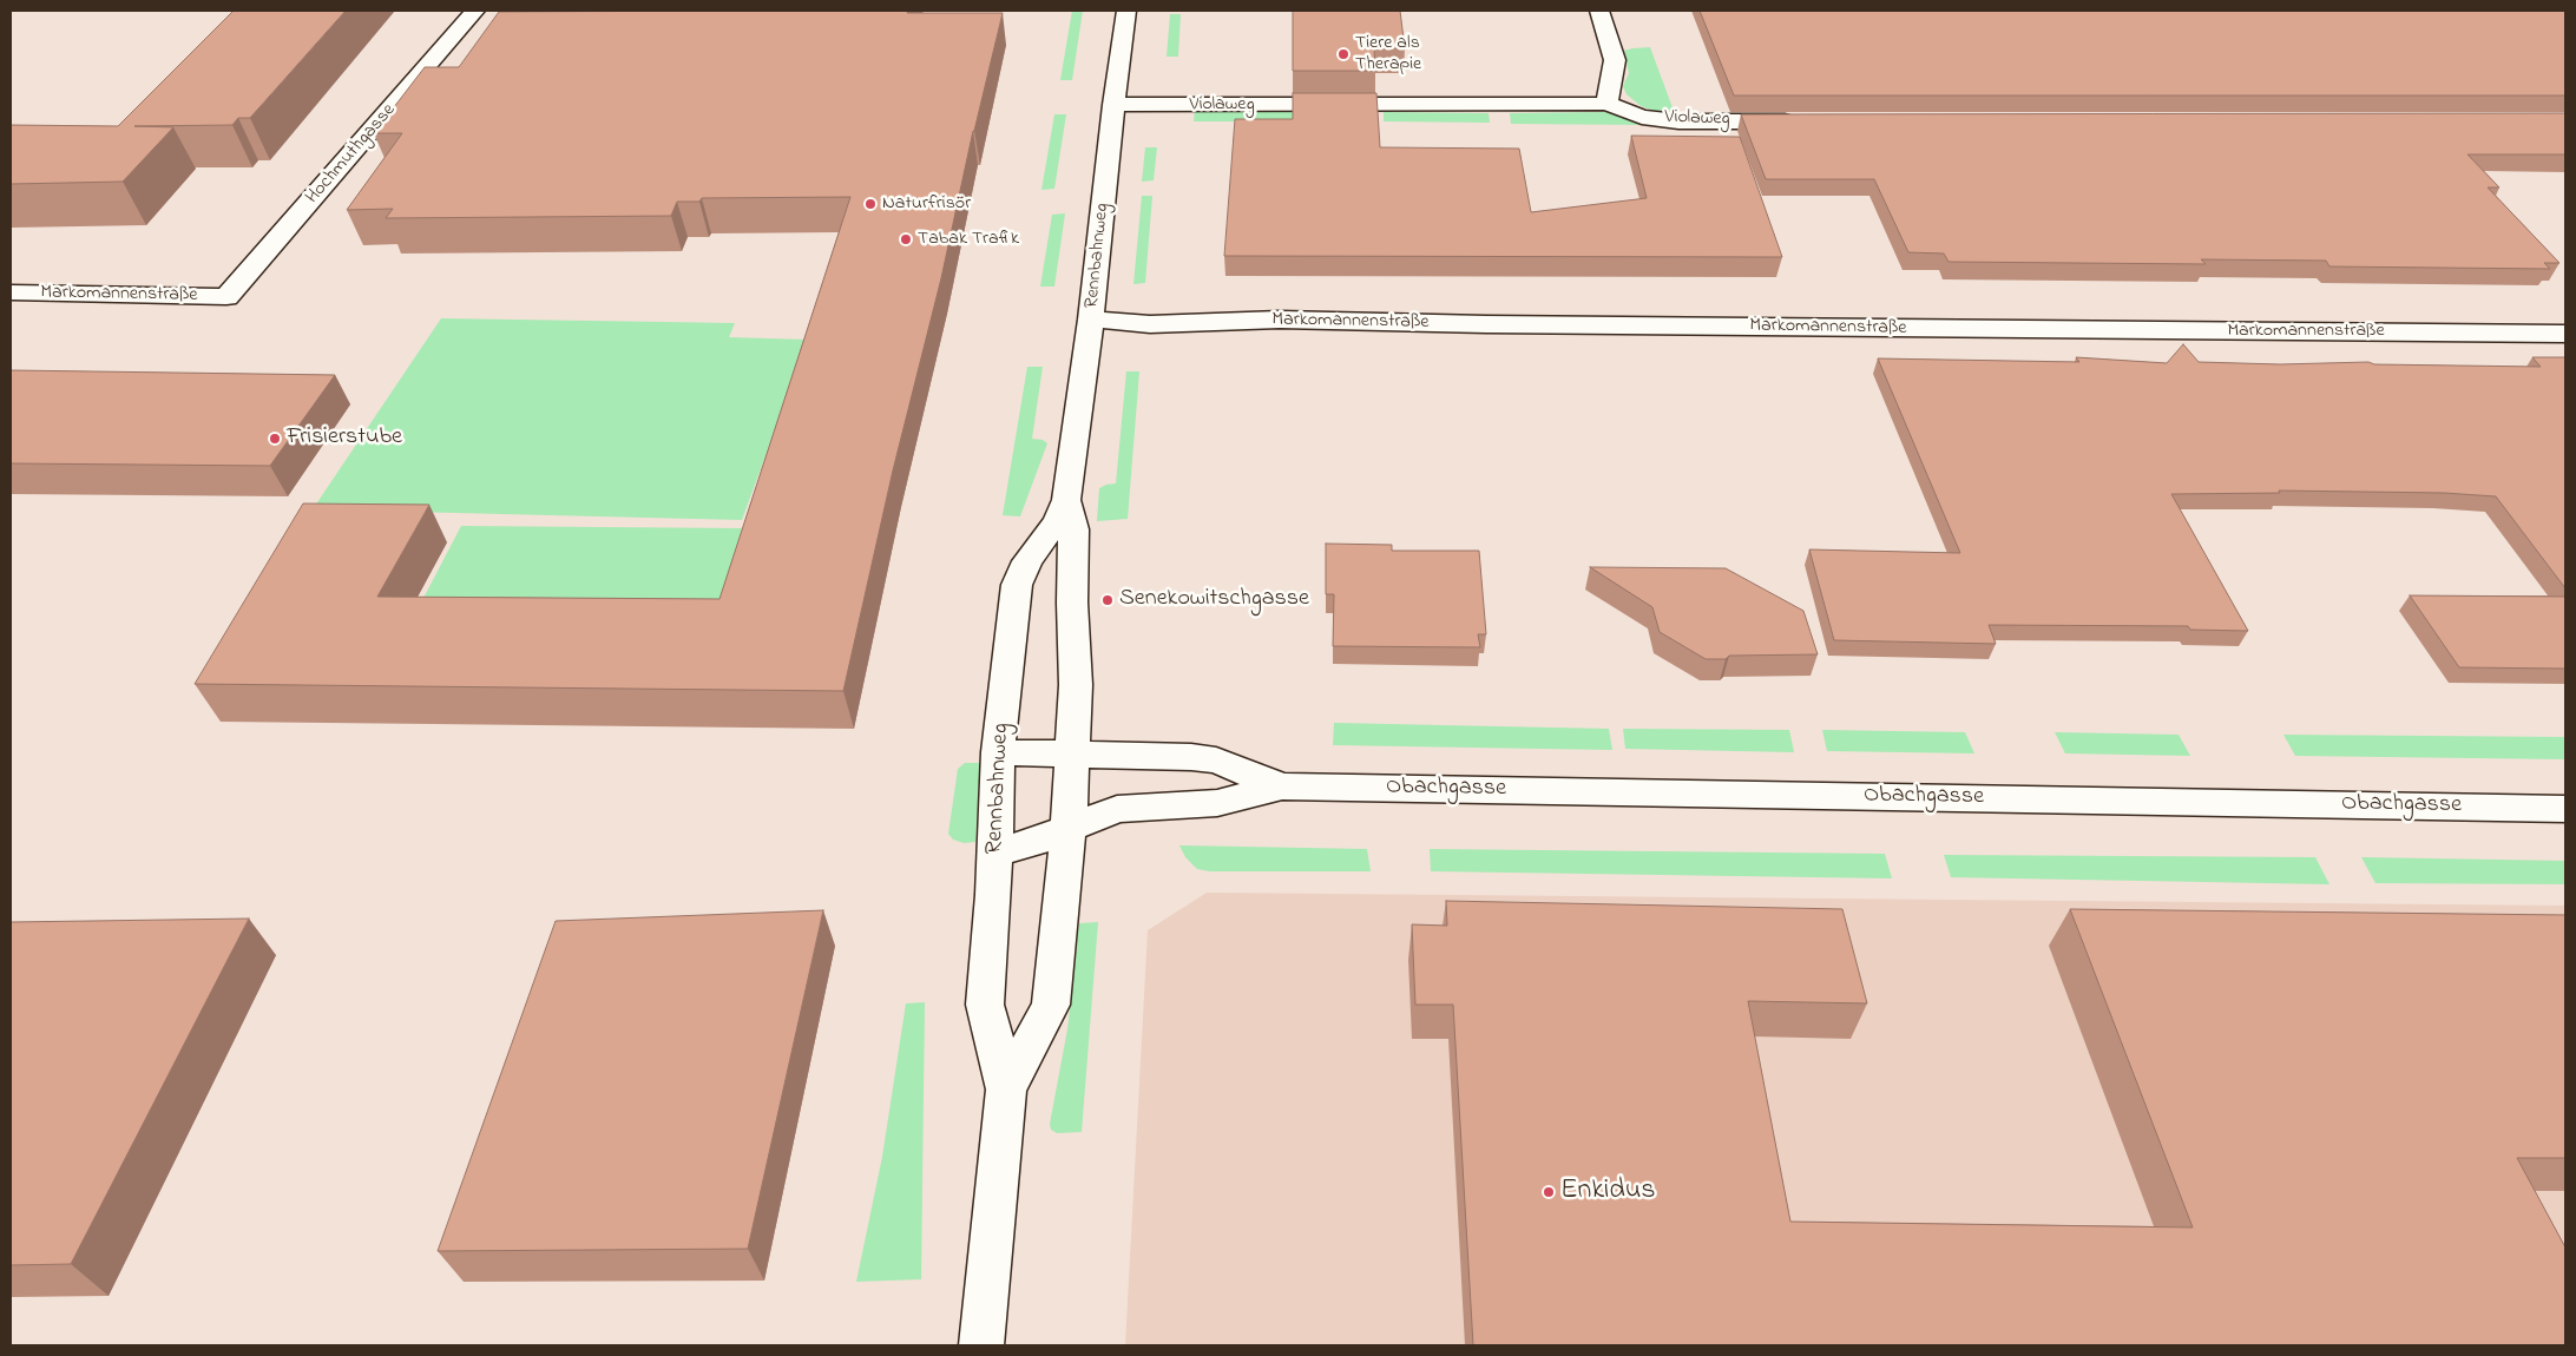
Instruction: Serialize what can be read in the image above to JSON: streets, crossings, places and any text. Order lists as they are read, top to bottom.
{
  "streets": {
    "street": [
      "Violaweg",
      "Hochmuthgasse",
      "Rennbahnweg",
      "Markomannenstraße",
      "Obachgasse"
    ]
  },
  "crossings": [
    ["Violaweg", "Rennbahnweg"],
    ["Hochmuthgasse", "Markomannenstraße"],
    ["Rennbahnweg", "Markomannenstraße"],
    ["Rennbahnweg", "Obachgasse"]
  ],
  "places": [
    "Tiere als Therapie",
    "Naturfrisör",
    "Tabak Trafik",
    "Frisierstube",
    "Senekowitschgasse",
    "Enkidus"
  ]
}
